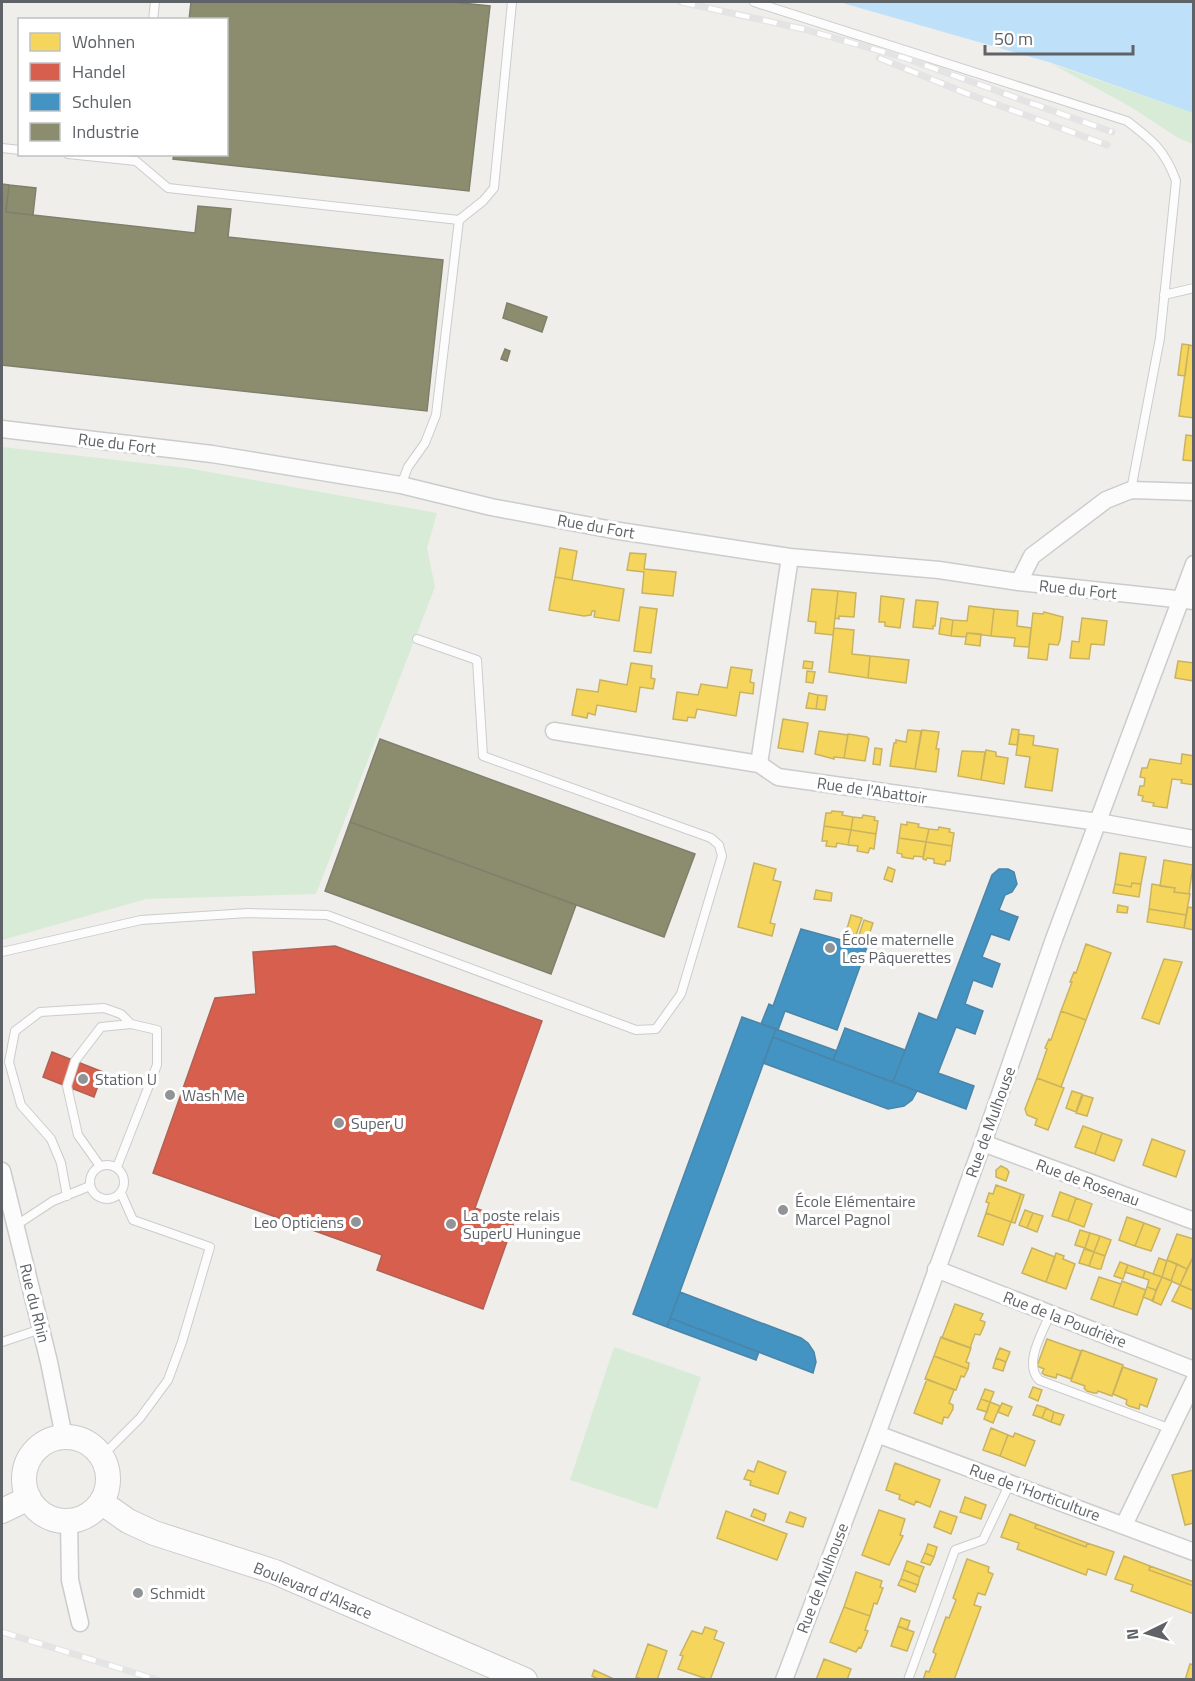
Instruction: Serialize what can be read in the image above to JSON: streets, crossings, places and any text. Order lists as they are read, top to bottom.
{
  "streets": {
    "main road": ["Boulevard d'Alsace"],
    "street": [
      "Rue du Fort",
      "Rue de l'Abattoir",
      "Rue de Mulhouse",
      "Rue de Rosenau",
      "Rue du Rhin",
      "Rue de la Poudrière",
      "Rue de l'Horticulture"
    ]
  },
  "crossings": [
    ["Rue du Fort", "Rue de Mulhouse"],
    ["Rue de l'Abattoir", "Rue de Mulhouse"],
    ["Rue de Mulhouse", "Rue de Rosenau"],
    ["Rue de Mulhouse", "Rue de la Poudrière"],
    ["Rue de Mulhouse", "Rue de l'Horticulture"],
    ["Rue du Rhin", "Boulevard d'Alsace"]
  ],
  "places": [
    "École maternelle Les Pâquerettes",
    "Station U",
    "Wash Me",
    "Super U",
    "École Elémentaire Marcel Pagnol",
    "Leo Opticiens",
    "La poste relais SuperU Huningue",
    "Schmidt"
  ],
  "legend": [
    "Wohnen",
    "Handel",
    "Schulen",
    "Industrie"
  ],
  "scale_bar": "50 m",
  "north": "left"
}
